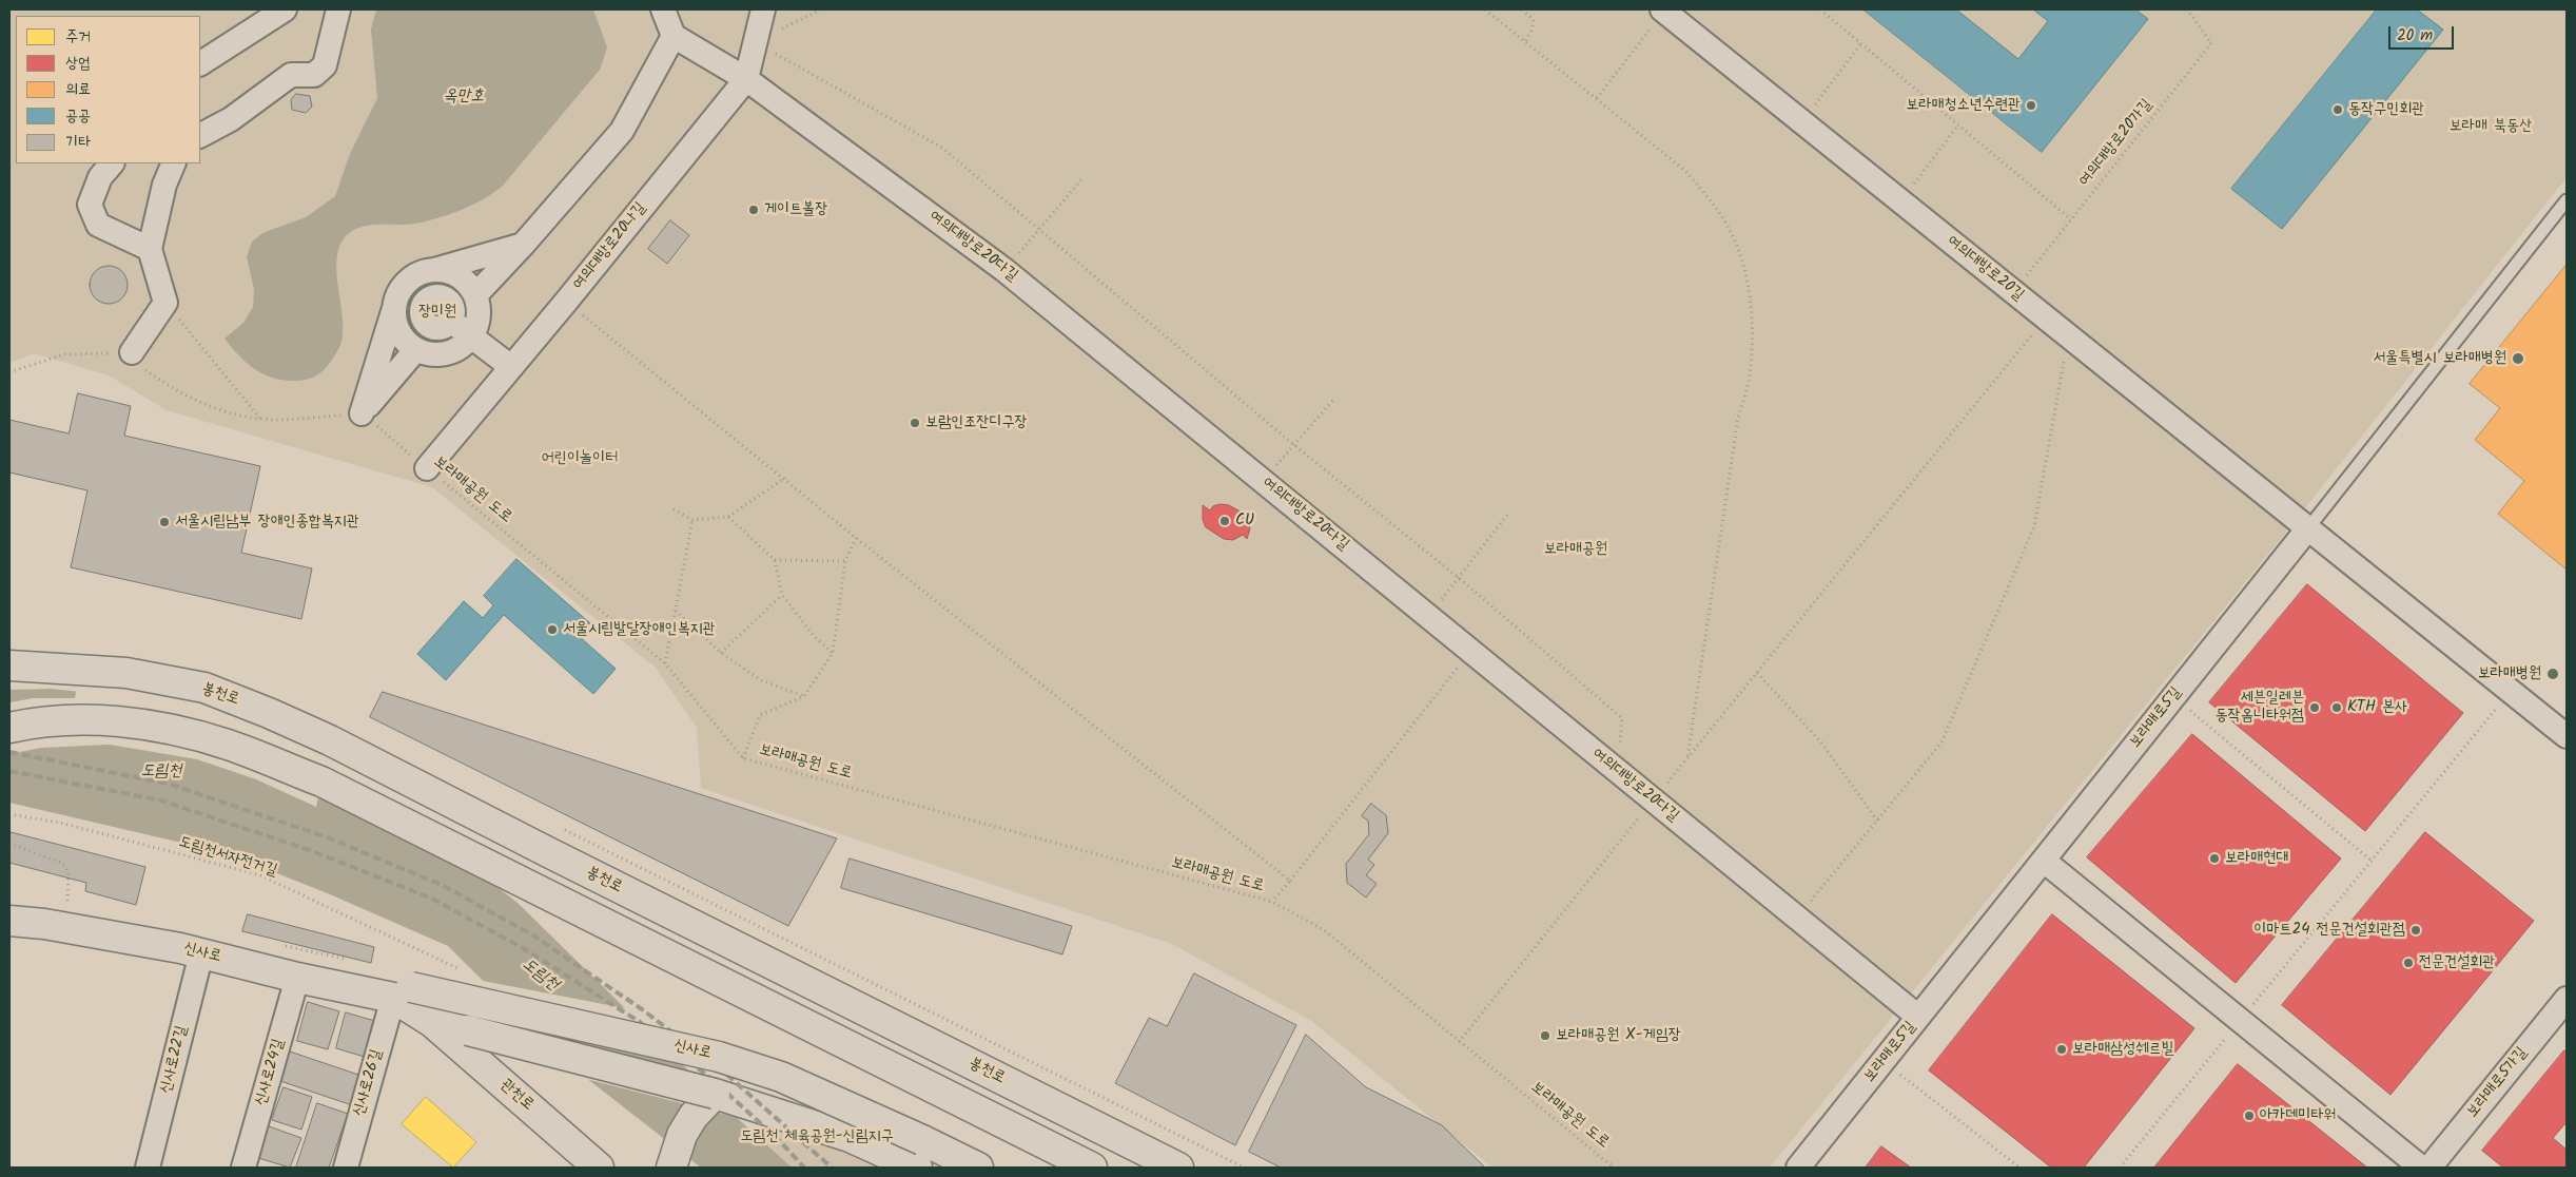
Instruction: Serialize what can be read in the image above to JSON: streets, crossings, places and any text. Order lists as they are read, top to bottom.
{
  "streets": {
    "main road": ["봉천로", "신사로", "관천로"],
    "street": [
      "여의대방로20나길",
      "여의대방로20다길",
      "여의대방로20길",
      "보라매로5길",
      "신사로22길",
      "신사로24길",
      "신사로26길",
      "보라매로5가길"
    ],
    "path": ["여의대방로20가길", "보라매공원 도로", "도림천서자전거길"]
  },
  "crossings": [
    ["여의대방로20가길", "여의대방로20길"],
    ["여의대방로20나길", "여의대방로20다길"],
    ["여의대방로20나길", "보라매공원 도로"],
    ["여의대방로20다길", "보라매로5길"],
    ["여의대방로20길", "보라매로5길"],
    ["신사로", "신사로22길"],
    ["신사로", "신사로24길"],
    ["신사로", "신사로26길"],
    ["신사로", "관천로"]
  ],
  "water": ["옥만호", "도림천"],
  "parks": [
    "보라매 북동산",
    "장미원",
    "어린이놀이터",
    "보라매공원",
    "도림천 체육공원-신림지구"
  ],
  "places": [
    "보라매청소년수련관",
    "동작구민회관",
    "게이트볼장",
    "서울특별시 보라매병원",
    "보람인조잔디구장",
    "CU",
    "서울시립남부 장애인종합복지관",
    "서울시립발달장애인복지관",
    "보라매병원",
    "세븐일레븐 동작옴니타워점",
    "KTH 본사",
    "보라매현대",
    "이마트24 전문건설회관점",
    "전문건설회관",
    "보라매공원 X-게임장",
    "보라매삼성쉐르빌",
    "아카데미타워"
  ],
  "legend": [
    "주거",
    "상업",
    "의료",
    "공공",
    "기타"
  ],
  "scale_bar": "20 m"
}
